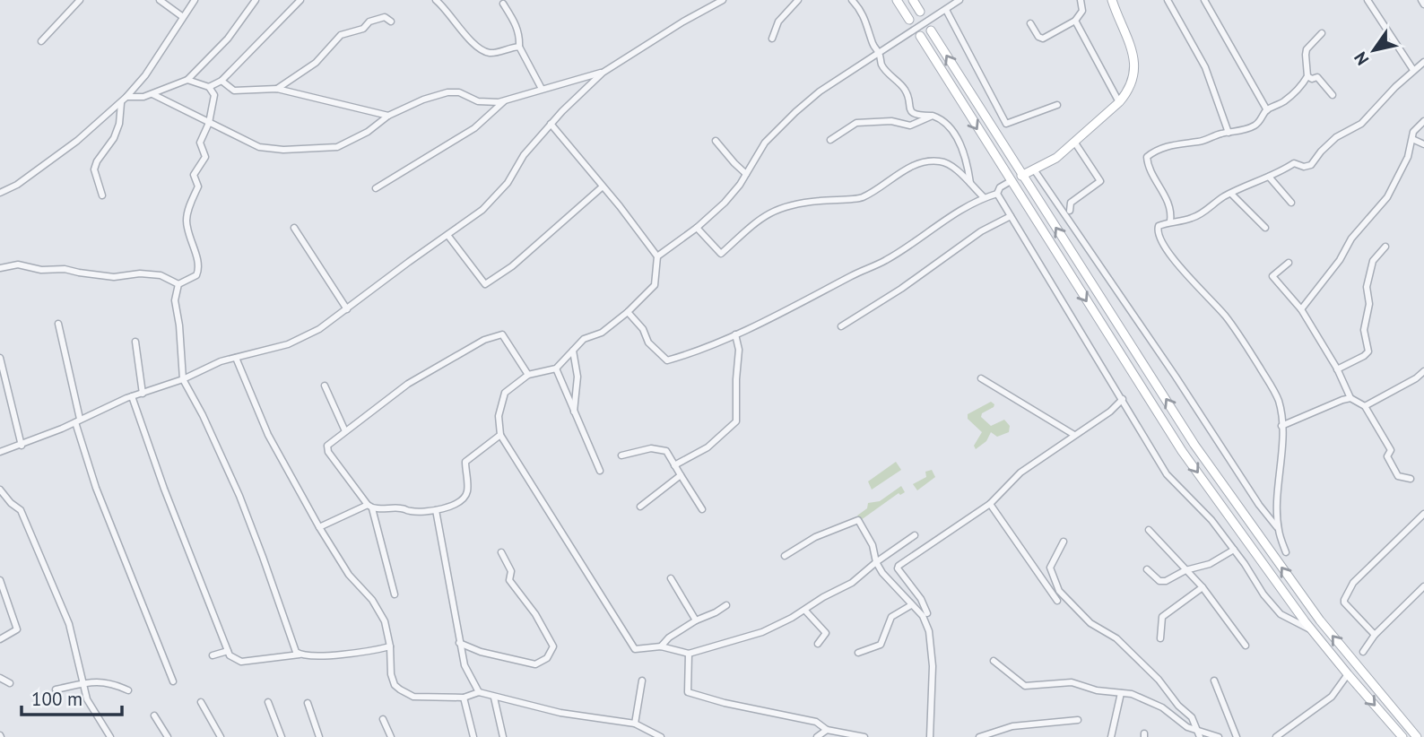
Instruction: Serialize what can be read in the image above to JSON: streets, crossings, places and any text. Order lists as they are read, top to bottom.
{
  "scale_bar": "100 m",
  "north": "bottom left"
}
